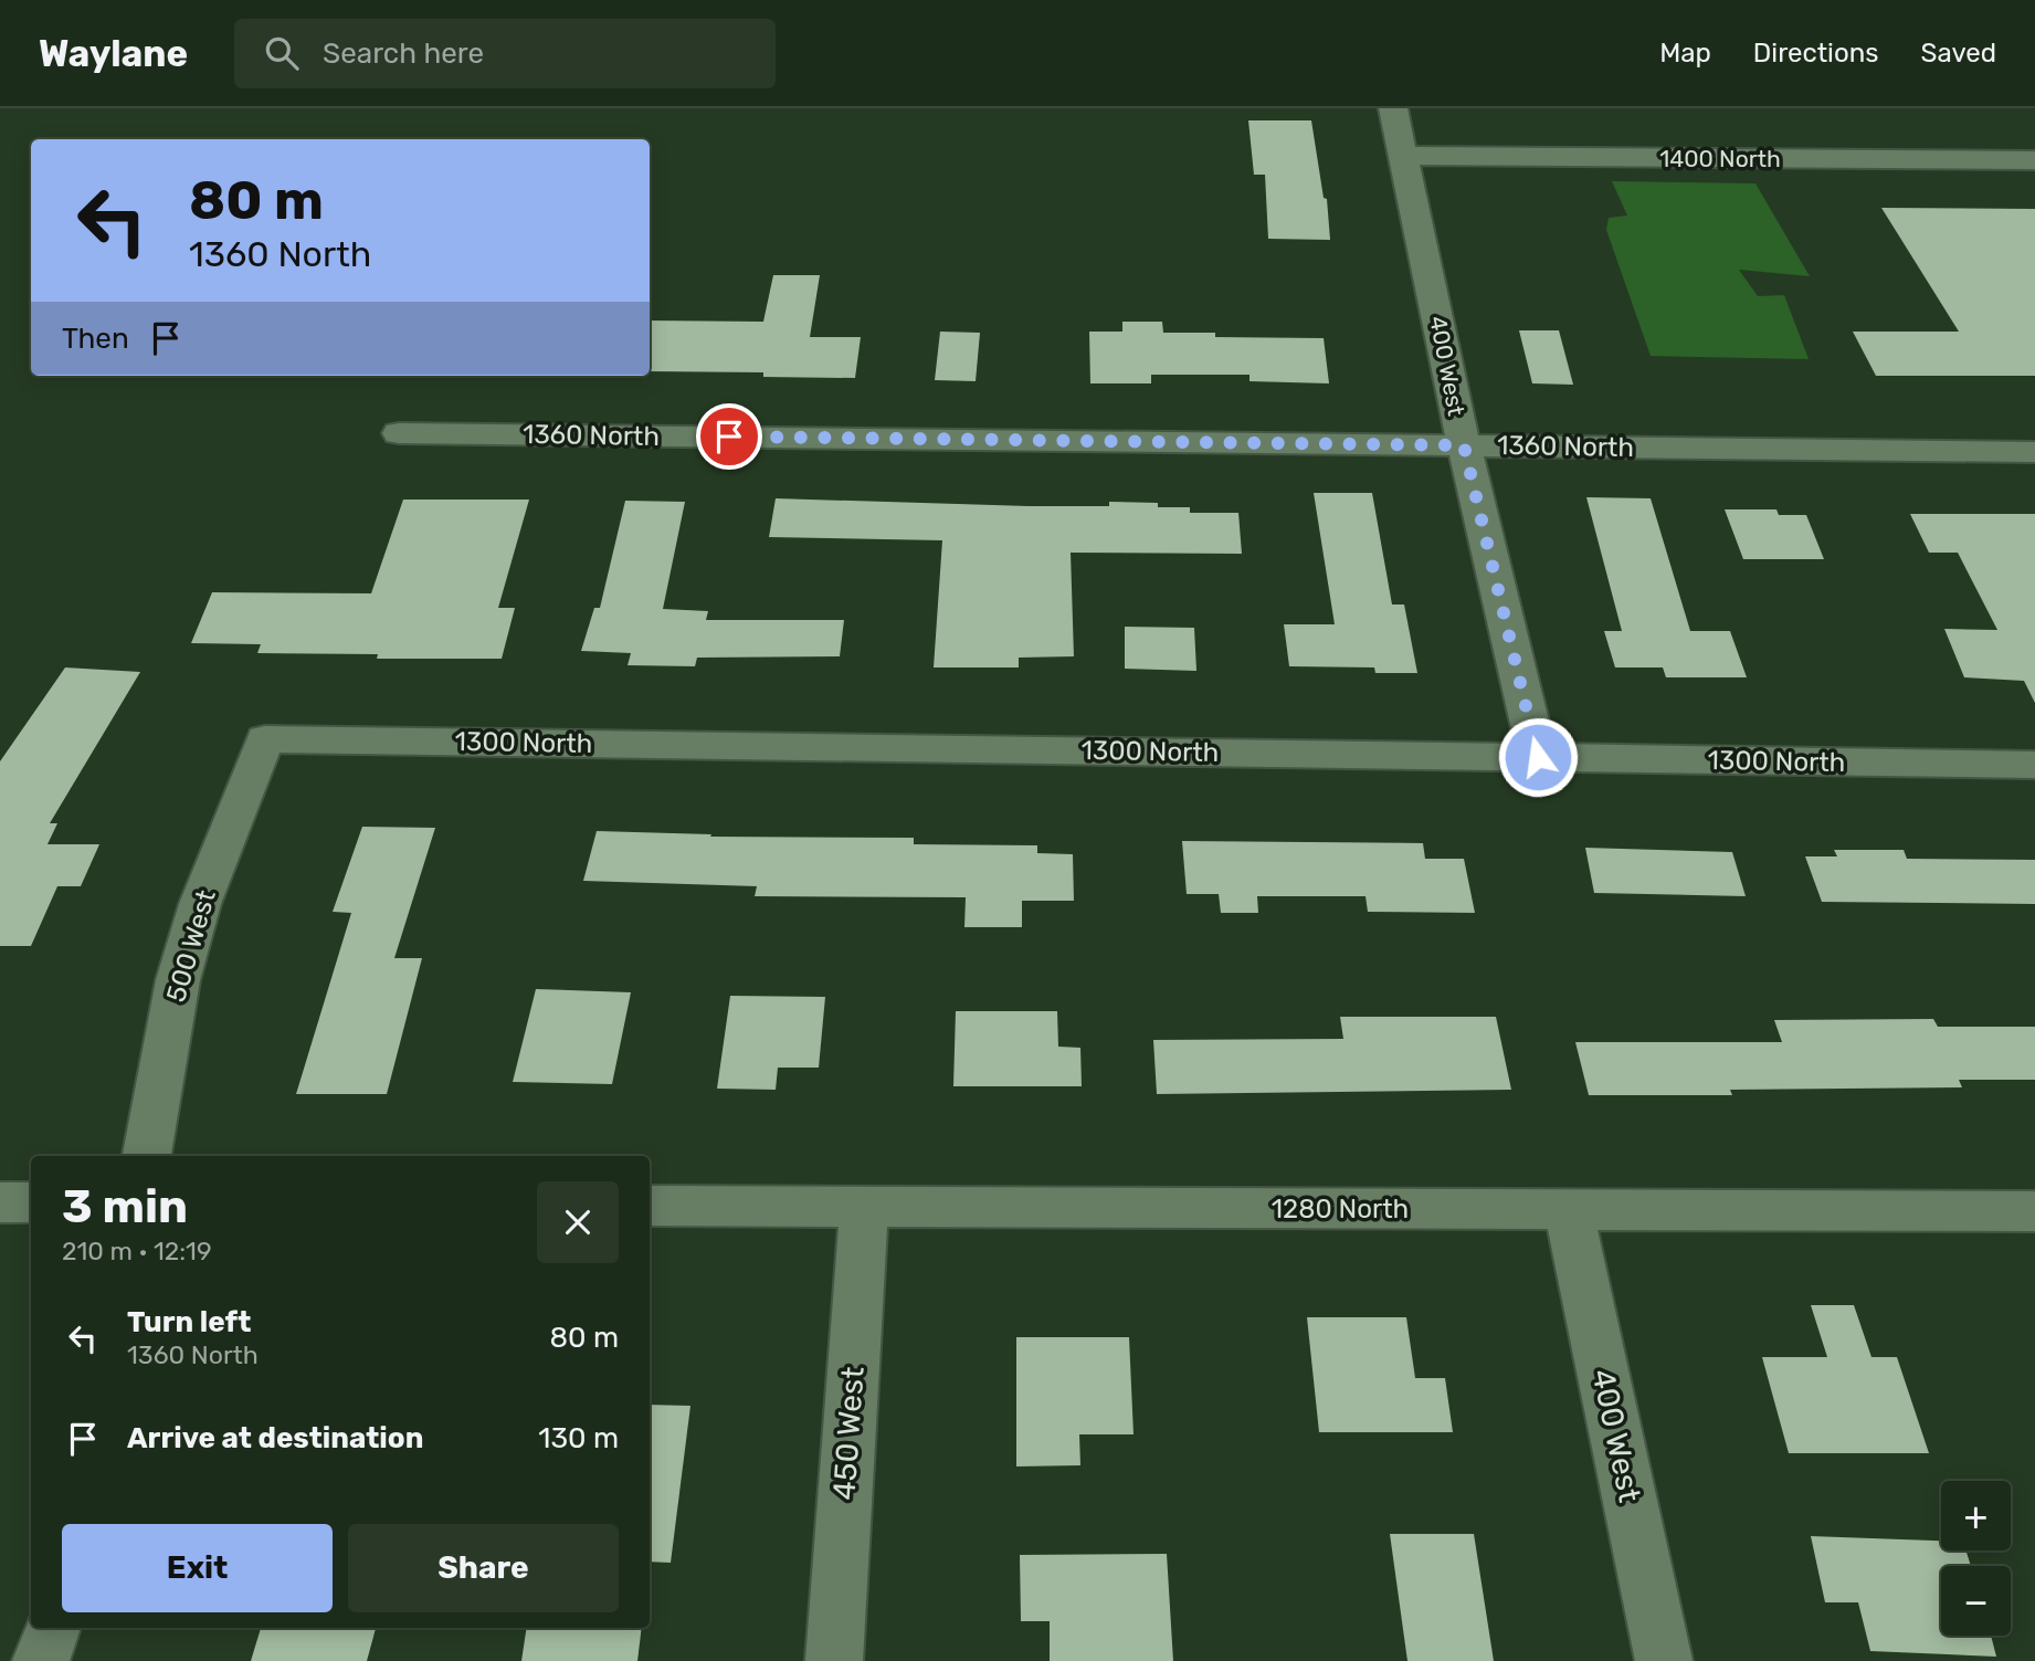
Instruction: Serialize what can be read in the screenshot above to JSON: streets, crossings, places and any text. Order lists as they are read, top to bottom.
{
  "streets": {
    "street": [
      "1400 North",
      "400 West",
      "1360 North",
      "1300 North",
      "500 West",
      "1280 North",
      "450 West"
    ]
  },
  "crossings": [
    ["1400 North", "400 West"],
    ["400 West", "1360 North"],
    ["400 West", "1300 North"],
    ["400 West", "1280 North"],
    ["1300 North", "500 West"],
    ["1280 North", "450 West"]
  ],
  "page": {
    "header": "Waylane",
    "search": "Search here",
    "nav": ["Map", "Directions", "Saved"],
    "turn": ["80 m", "1360 North"],
    "then": "Then",
    "heading": ["3 min", "210 m · 12:19"],
    "list": [
      {
        "name": "Turn left",
        "note": "1360 North",
        "value": "80 m"
      },
      {
        "name": "Arrive at destination",
        "value": "130 m"
      }
    ],
    "map_buttons": ["+", "−"],
    "buttons": ["Exit", "Share"]
  }
}
